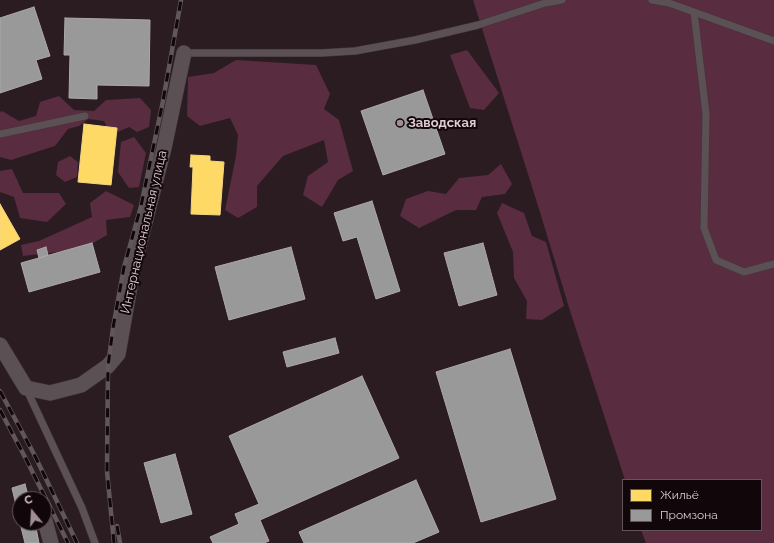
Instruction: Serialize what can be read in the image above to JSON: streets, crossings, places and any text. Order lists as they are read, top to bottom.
{
  "streets": {
    "street": ["Интернациональная улица"]
  },
  "places": ["Заводская"],
  "legend": ["Жильё", "Промзона"],
  "north": "top"
}
